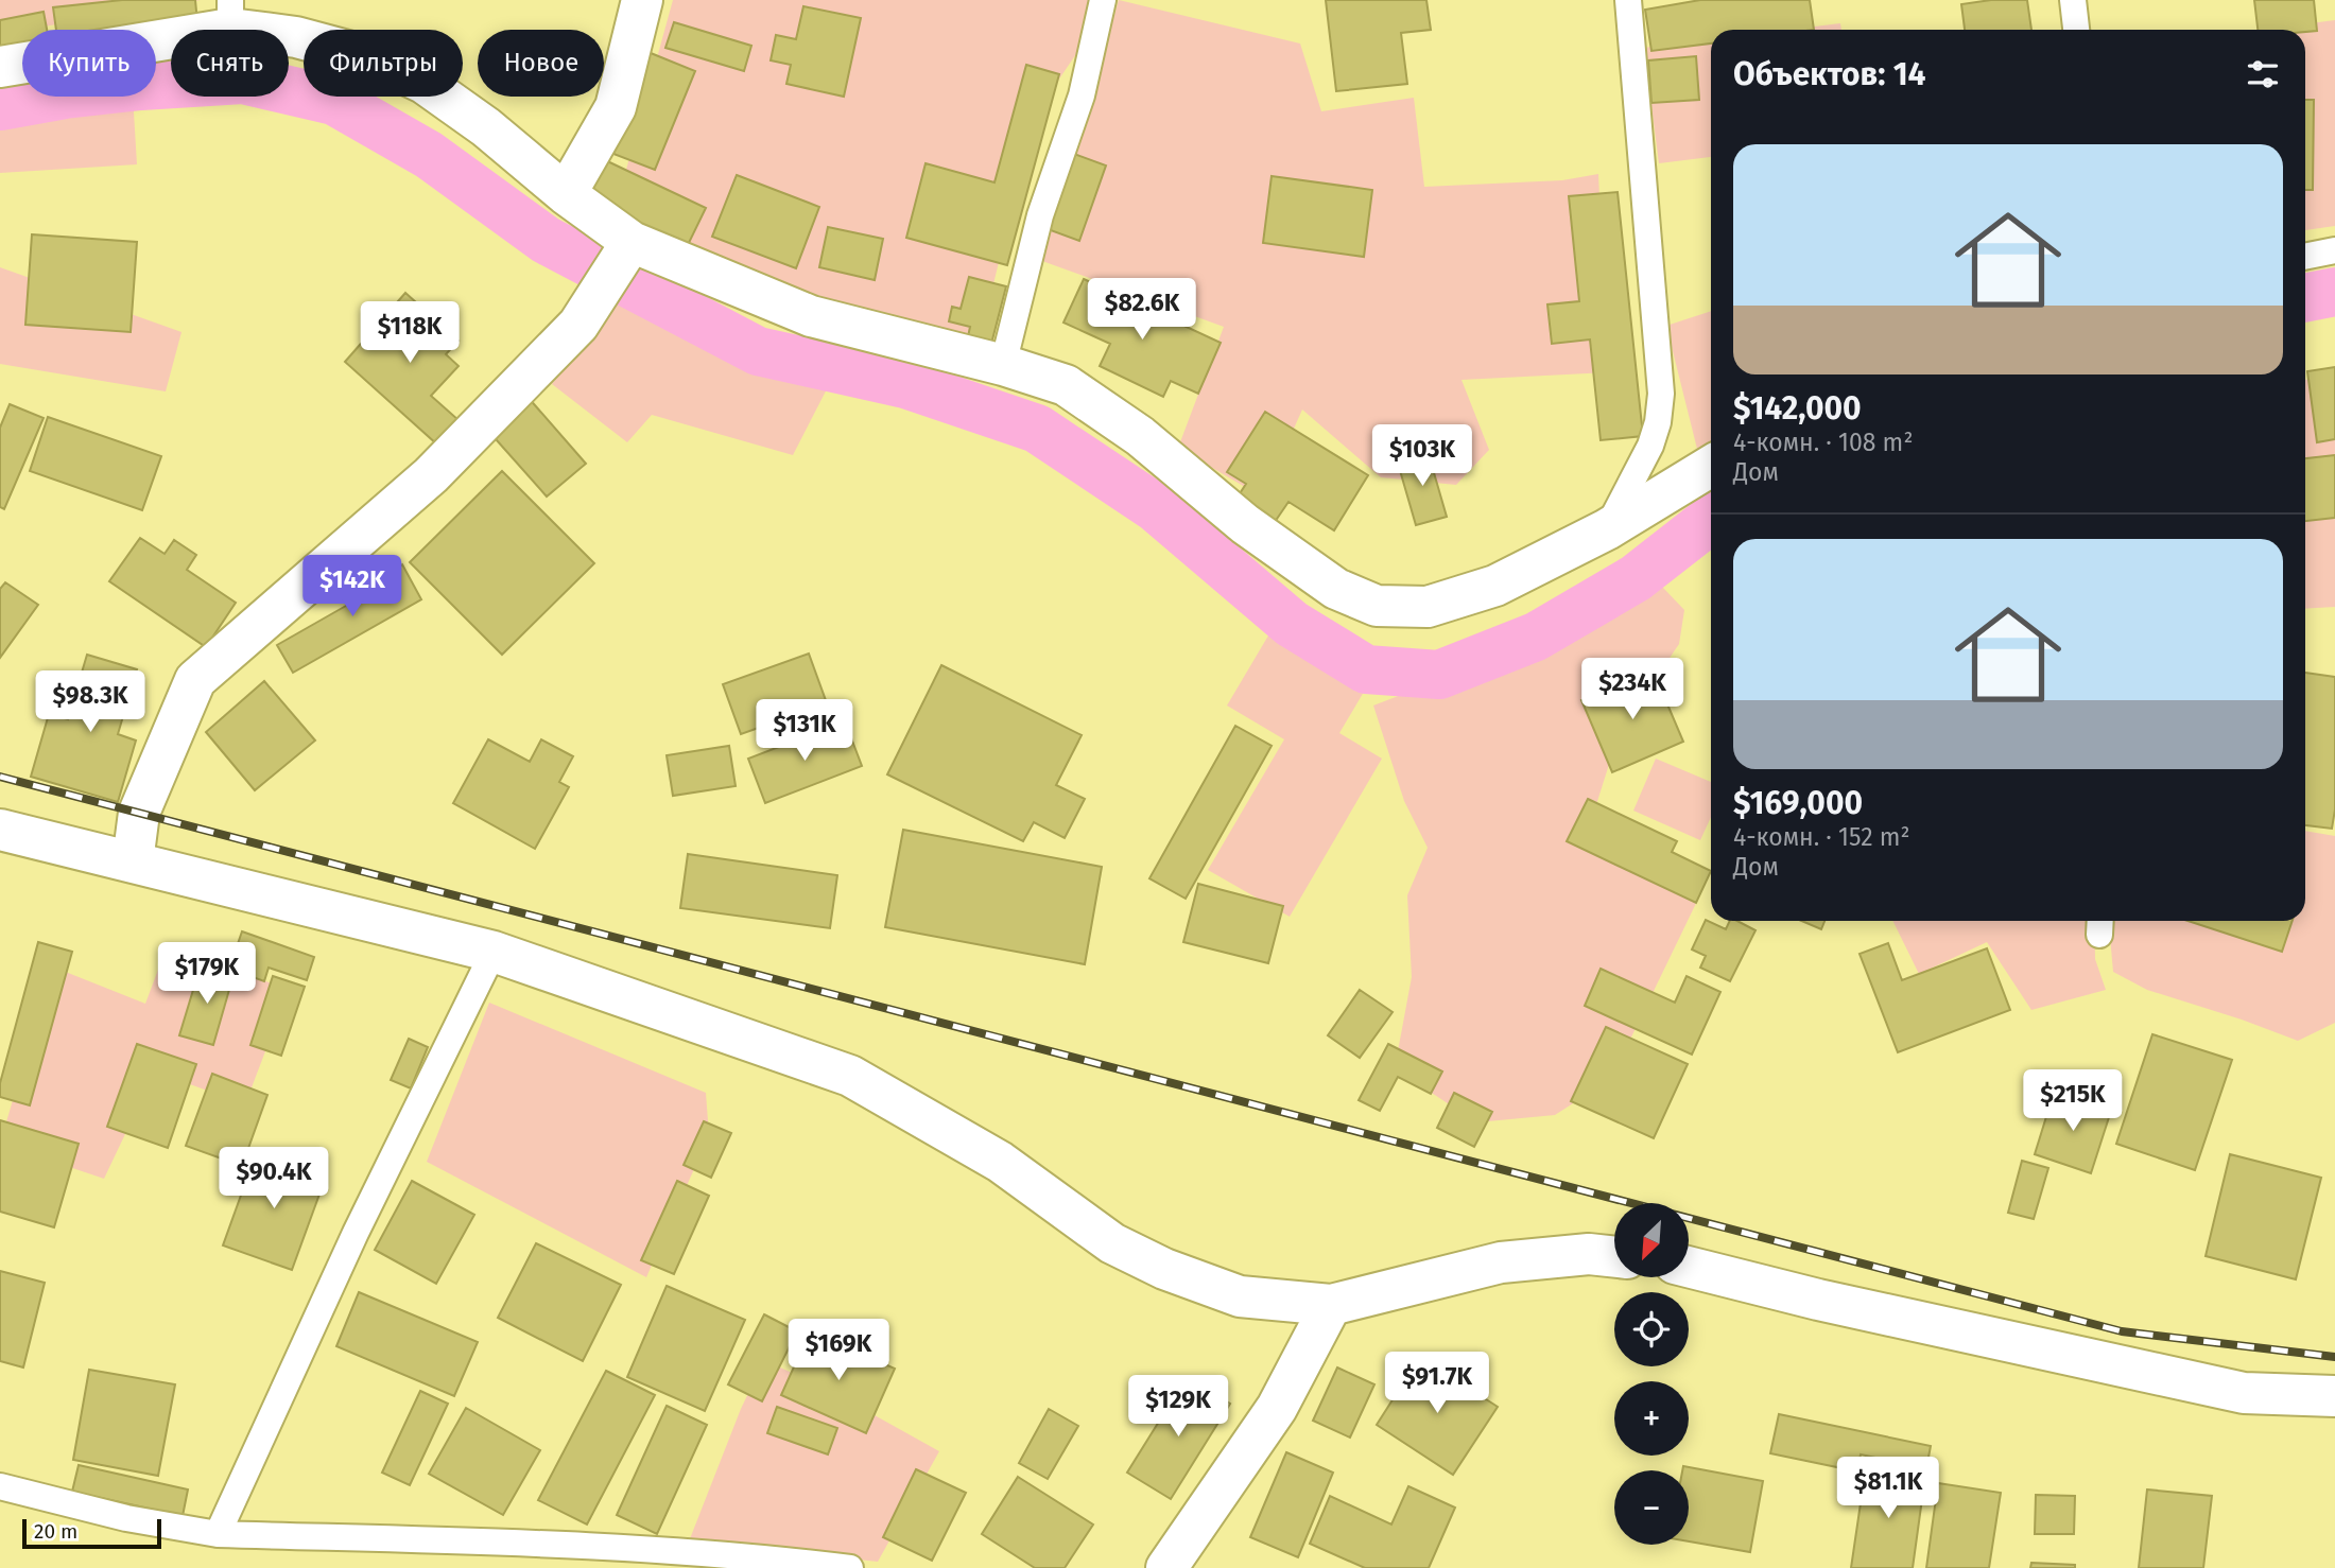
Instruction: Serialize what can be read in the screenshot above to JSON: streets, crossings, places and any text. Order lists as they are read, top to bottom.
{
  "scale_bar": "20 m",
  "north": "bottom left",
  "page": {
    "chip": [
      "Купить",
      "Снять",
      "Фильтры",
      "Новое"
    ],
    "heading": "Объектов: 14",
    "list": [
      {
        "name": "$142,000",
        "note": "4-комн. · 108 m² · Дом"
      },
      {
        "name": "$169,000",
        "note": "4-комн. · 152 m² · Дом"
      }
    ],
    "price": [
      "$82.6K",
      "$118K",
      "$103K",
      "$142K",
      "$234K",
      "$98.3K",
      "$131K",
      "$179K",
      "$215K",
      "$90.4K",
      "$169K",
      "$91.7K",
      "$129K",
      "$81.1K"
    ],
    "map_buttons": ["+", "−"],
    "scale": "20 m"
  }
}
